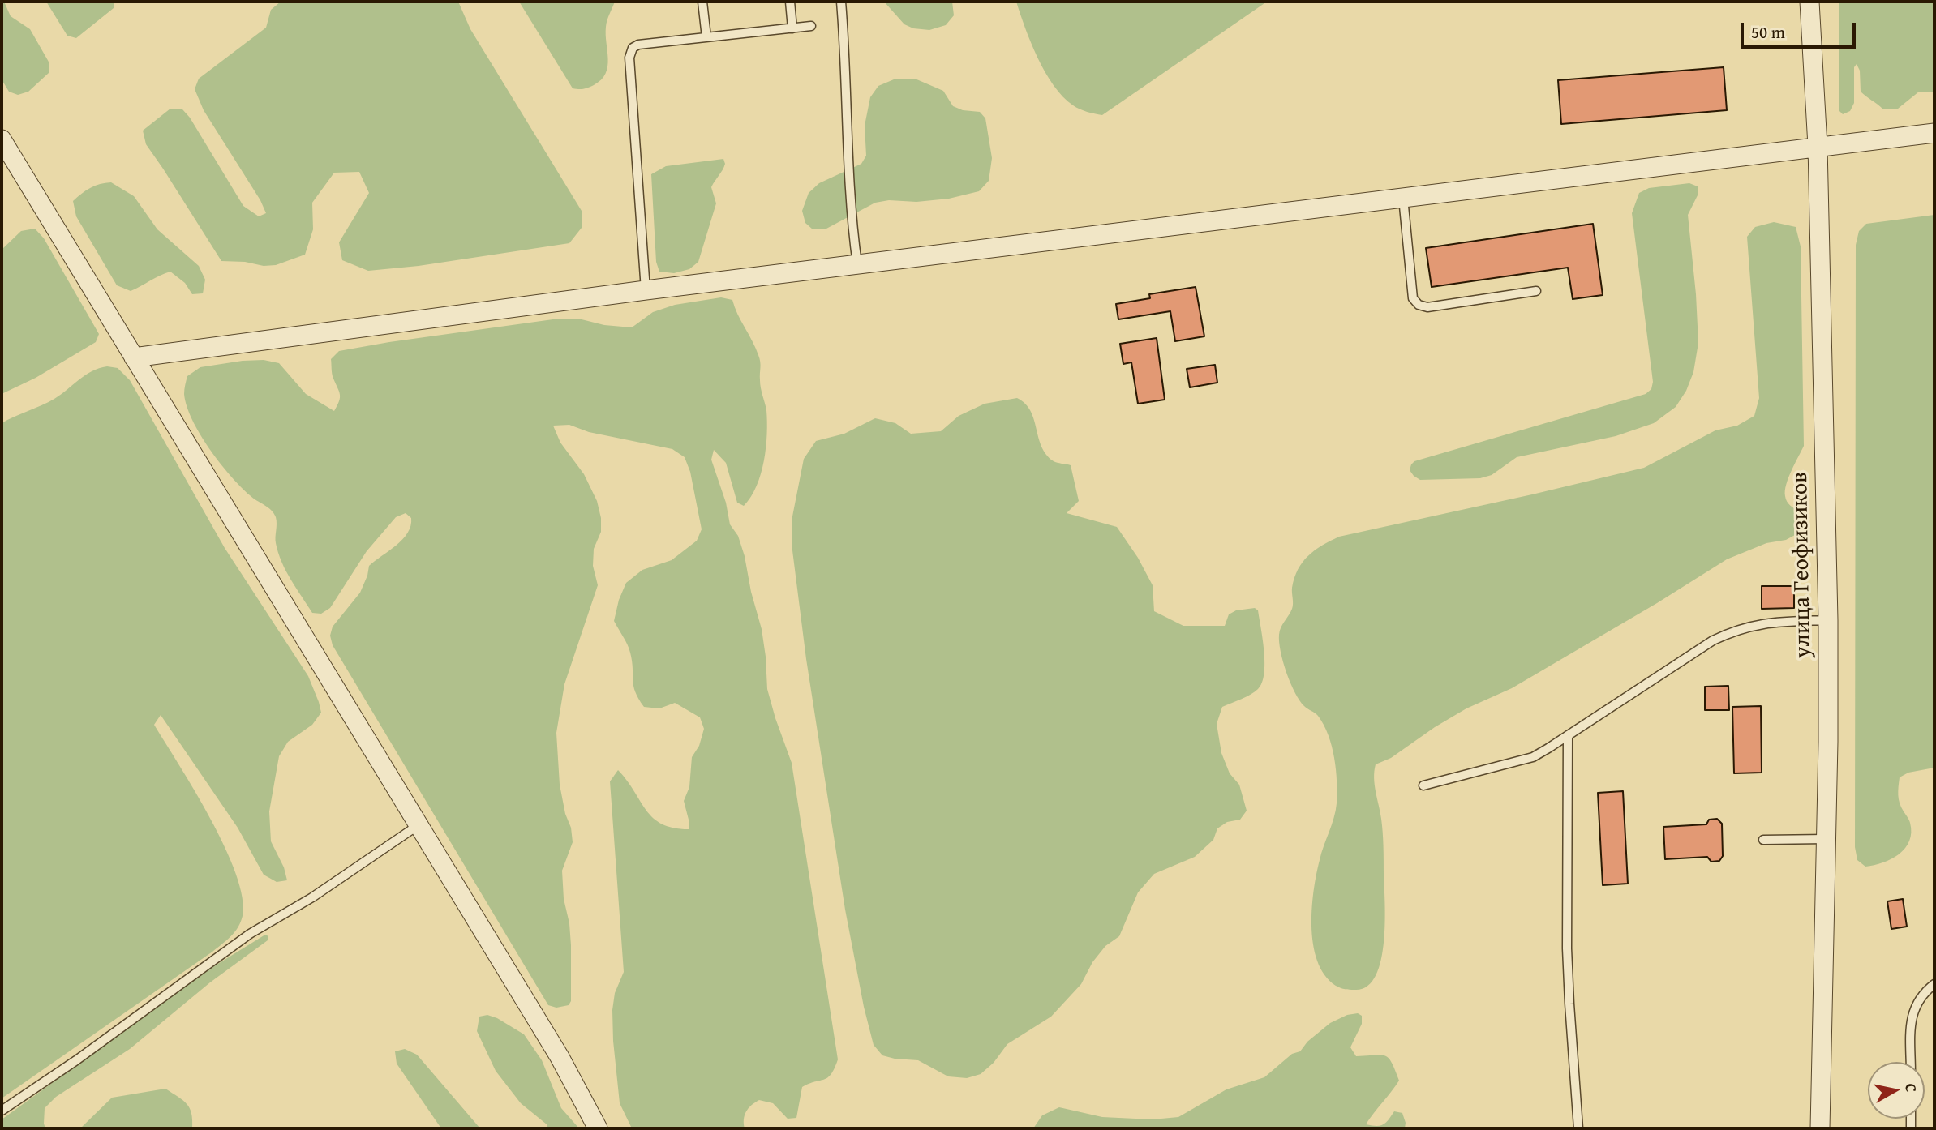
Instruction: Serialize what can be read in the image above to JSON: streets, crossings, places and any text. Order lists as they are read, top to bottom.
{
  "streets": {
    "street": ["улица Геофизиков"]
  },
  "scale_bar": "50 m",
  "north": "right"
}
